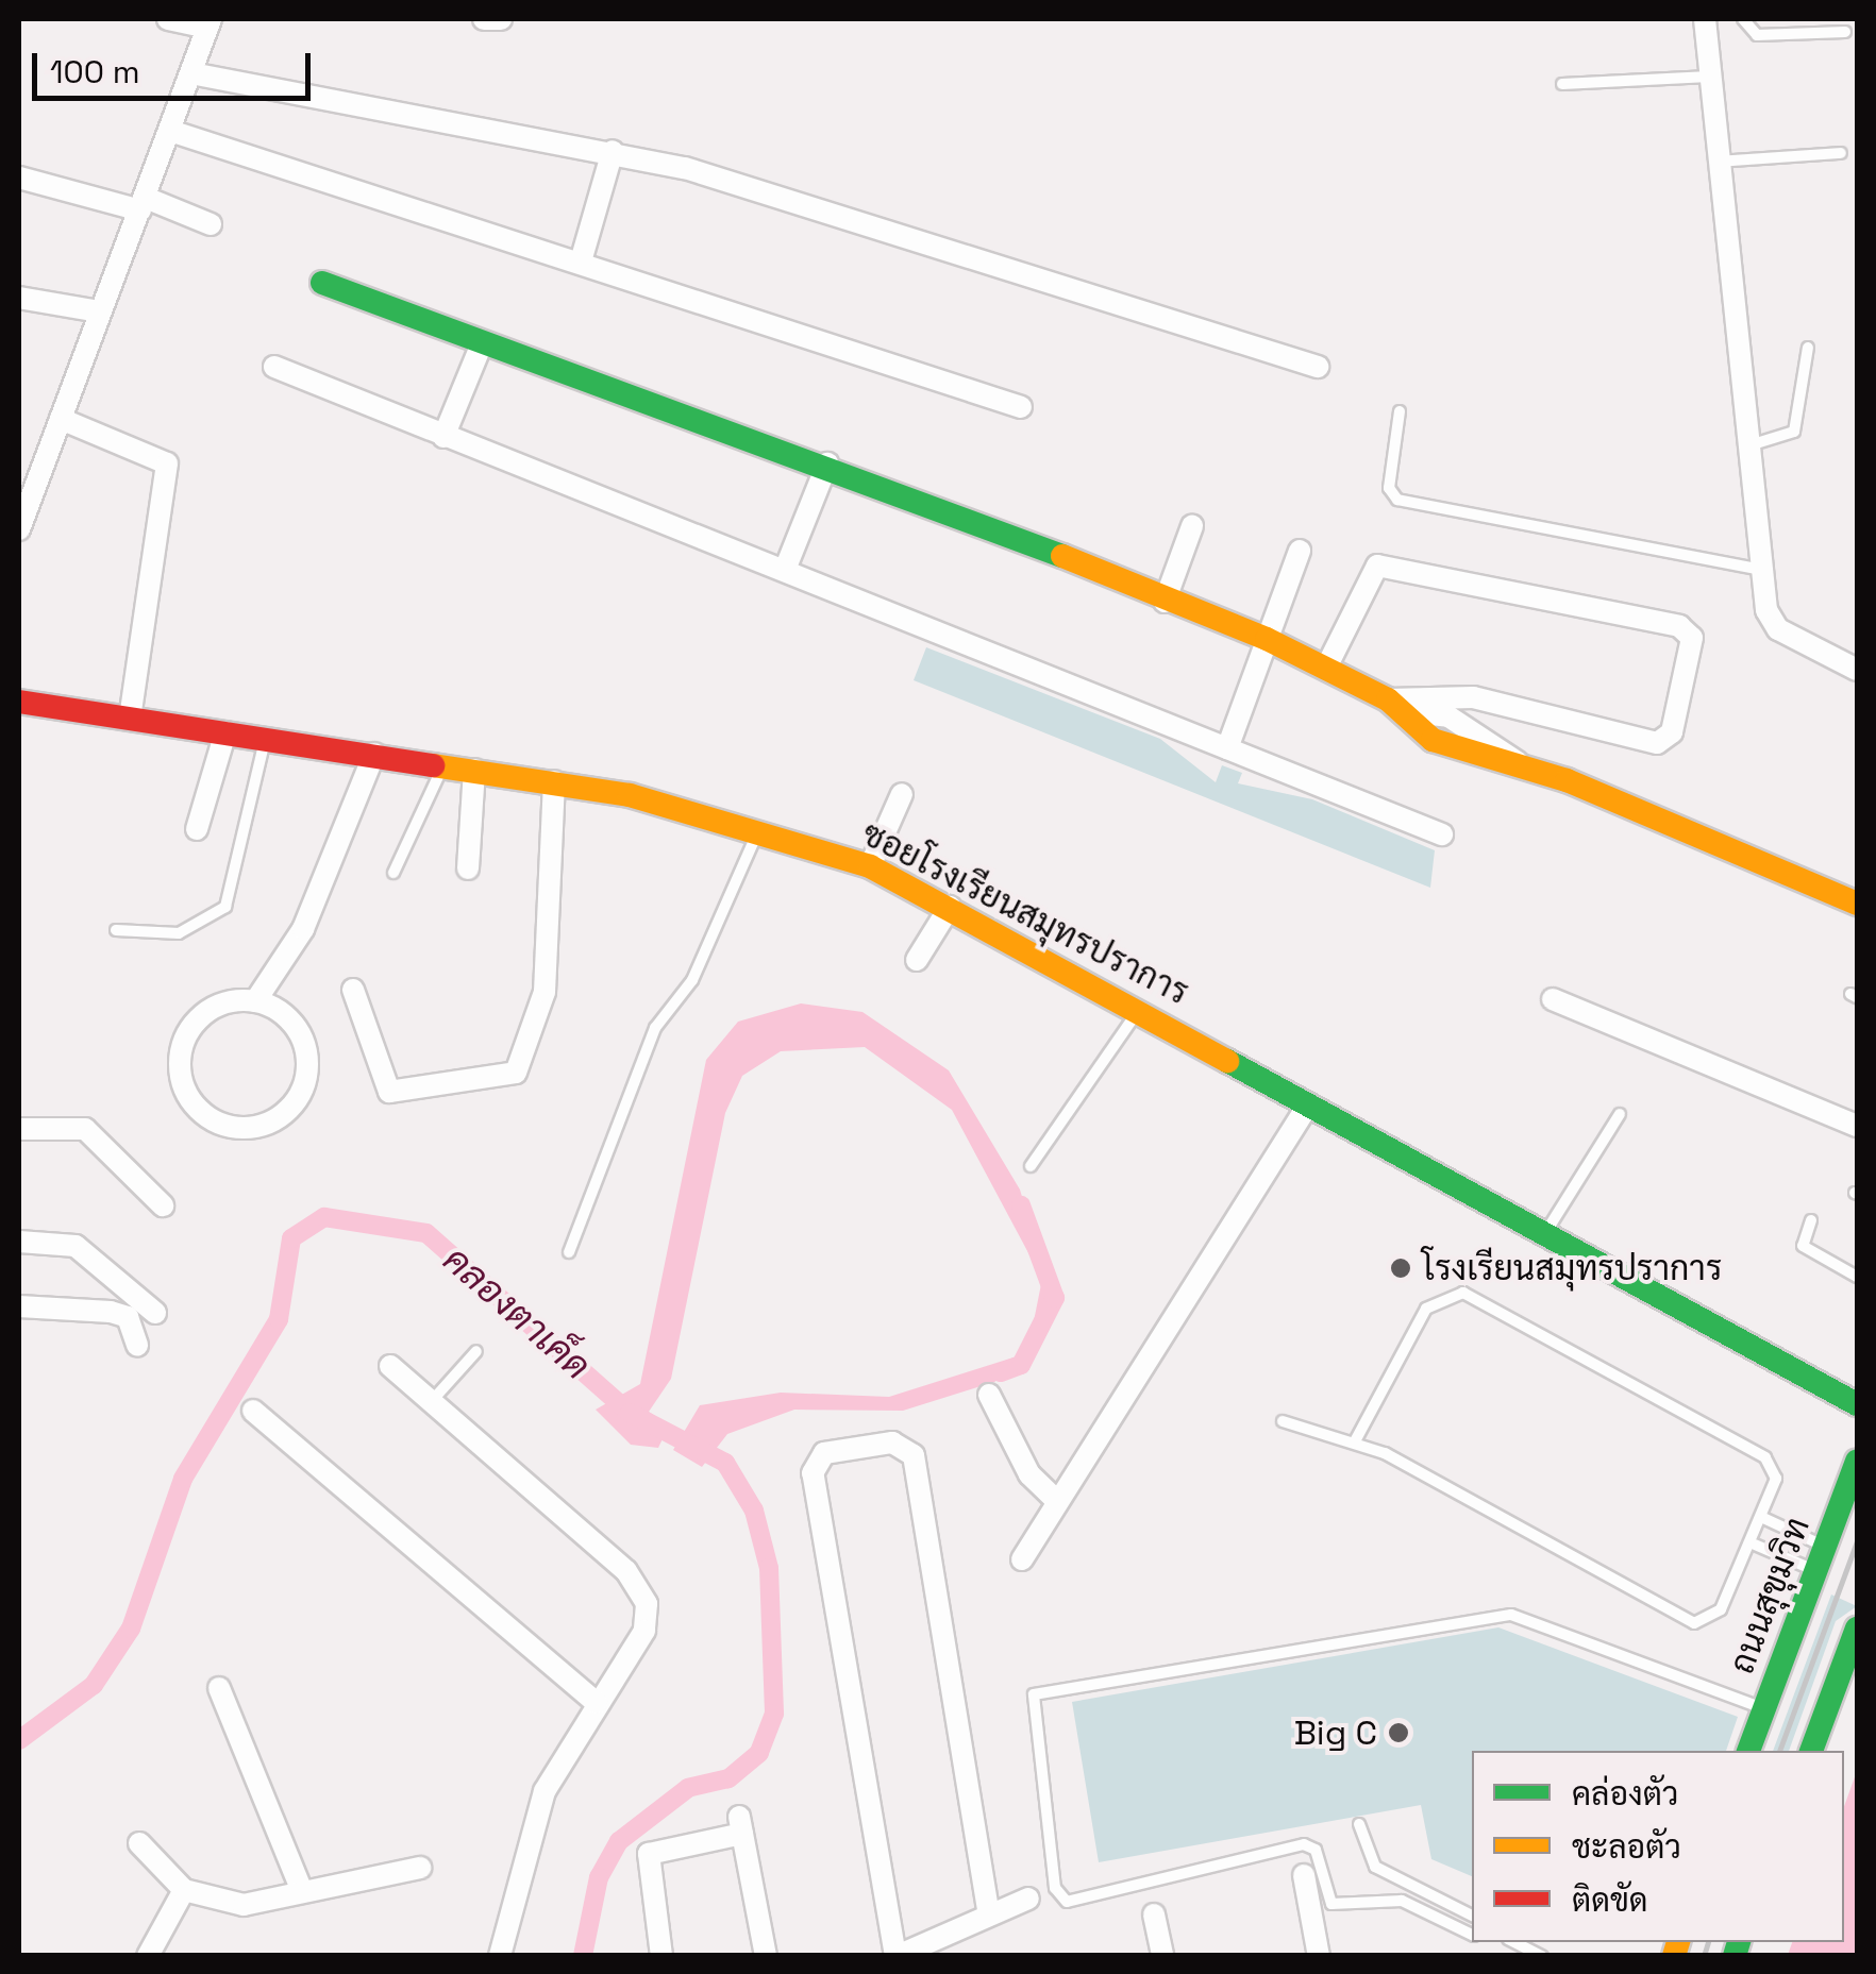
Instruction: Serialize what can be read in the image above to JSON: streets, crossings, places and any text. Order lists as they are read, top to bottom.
{
  "streets": {
    "main road": ["ซอยโรงเรียนสมุทรปราการ", "ถนนสุขุมวิท"]
  },
  "water": ["คลองตาเค็ด"],
  "places": ["โรงเรียนสมุทรปราการ", "Big C"],
  "legend": ["คล่องตัว", "ชะลอตัว", "ติดขัด"],
  "scale_bar": "100 m"
}
